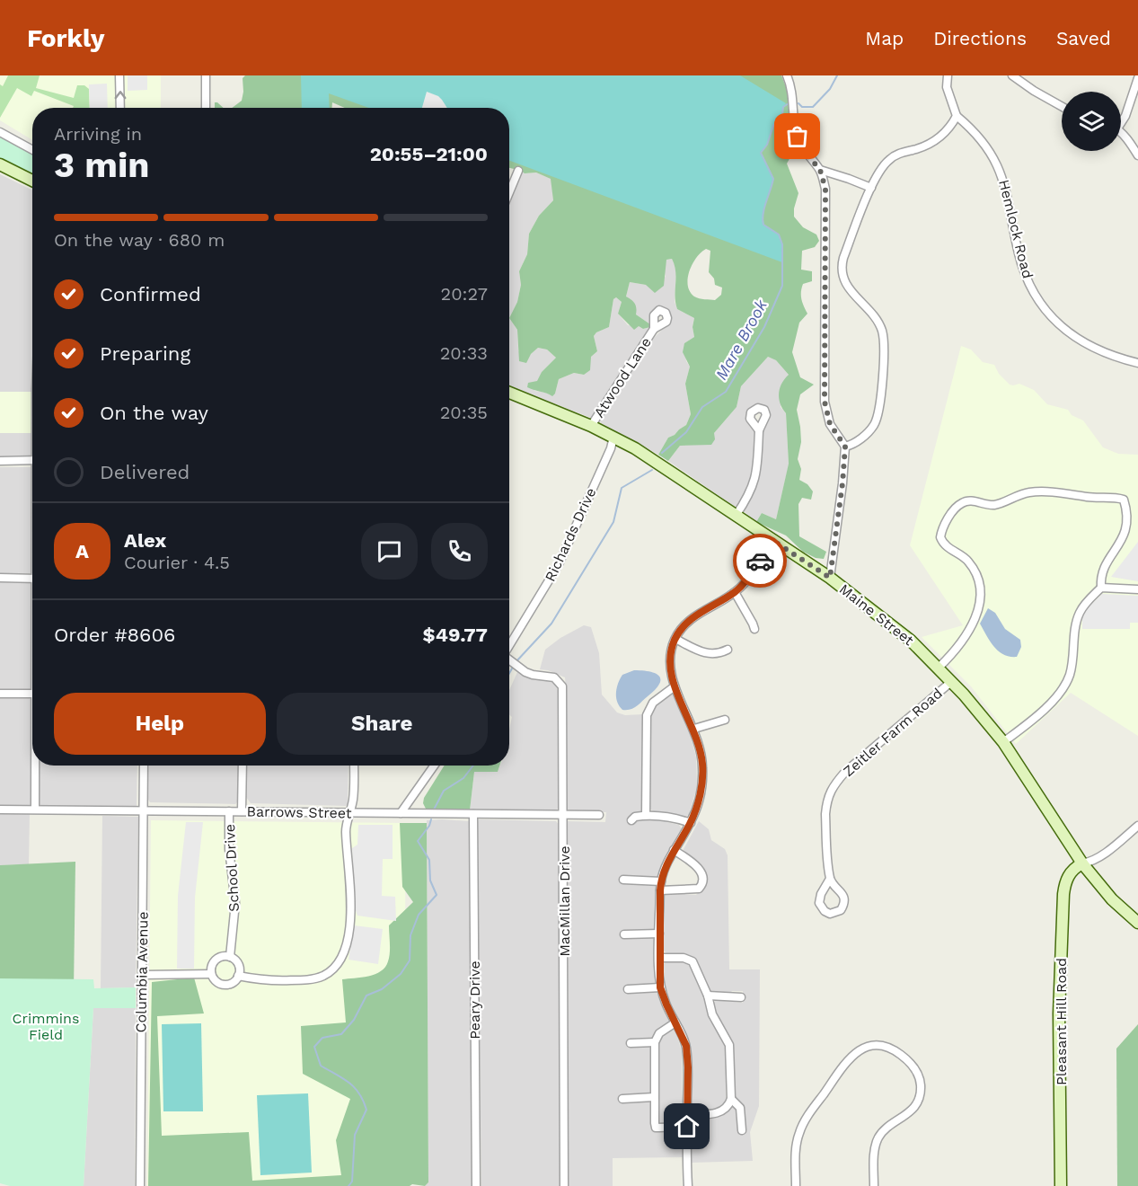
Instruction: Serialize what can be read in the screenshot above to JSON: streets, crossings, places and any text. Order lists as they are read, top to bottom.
{
  "streets": {
    "street": [
      "Hemlock Road",
      "Atwood Lane",
      "Richards Drive",
      "Maine Street",
      "Zeitler Farm Road",
      "Barrows Street",
      "School Drive",
      "MacMillan Drive",
      "Columbia Avenue",
      "Peary Drive",
      "Pleasant Hill Road"
    ]
  },
  "crossings": [
    ["Atwood Lane", "Maine Street"],
    ["Richards Drive", "Maine Street"],
    ["Maine Street", "Zeitler Farm Road"],
    ["Maine Street", "Pleasant Hill Road"],
    ["Barrows Street", "School Drive"],
    ["Barrows Street", "MacMillan Drive"],
    ["Barrows Street", "Columbia Avenue"],
    ["Barrows Street", "Peary Drive"]
  ],
  "water": ["Mare Brook"],
  "parks": ["Crimmins Field"],
  "page": {
    "header": "Forkly",
    "nav": ["Map", "Directions", "Saved"],
    "heading": ["3 min", "Arriving in", "20:55–21:00"],
    "panel": [
      "Alex",
      "Courier · 4.5",
      "Order #8606",
      "$49.77"
    ],
    "bar": "On the way · 680 m",
    "list": [
      ["Confirmed", "20:27"],
      ["Preparing", "20:33"],
      ["On the way", "20:35"],
      "Delivered"
    ],
    "round": "A",
    "buttons": ["Help", "Share"]
  }
}
